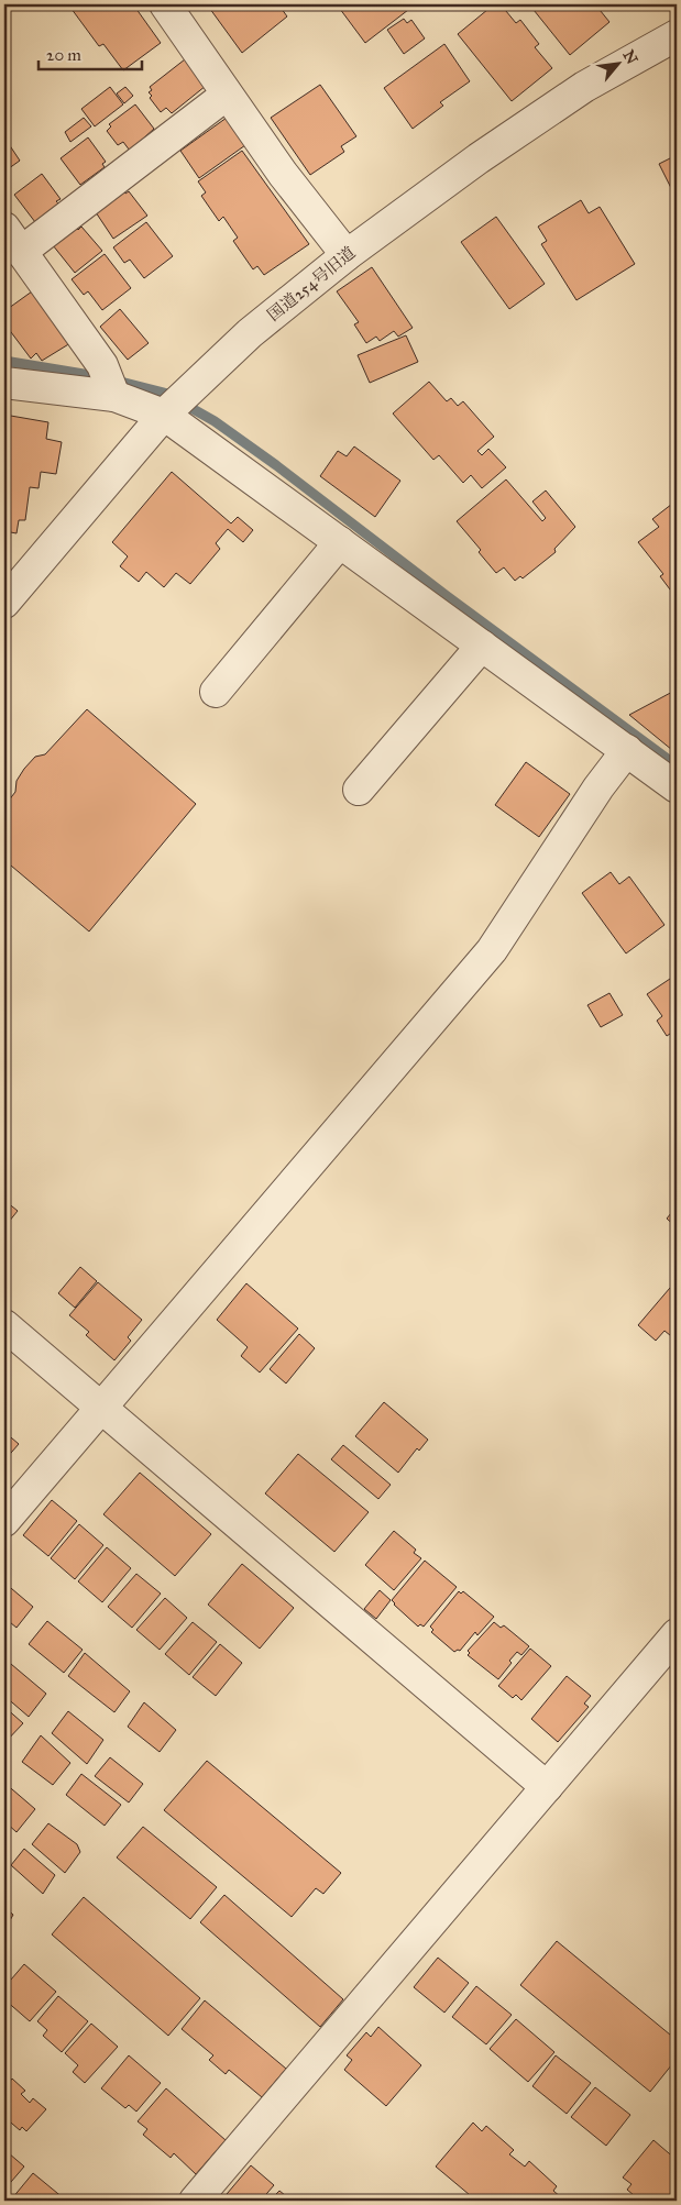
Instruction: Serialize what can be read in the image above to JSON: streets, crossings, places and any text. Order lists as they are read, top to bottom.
{
  "streets": {
    "street": ["国道254号旧道"]
  },
  "scale_bar": "20 m",
  "north": "top right"
}
